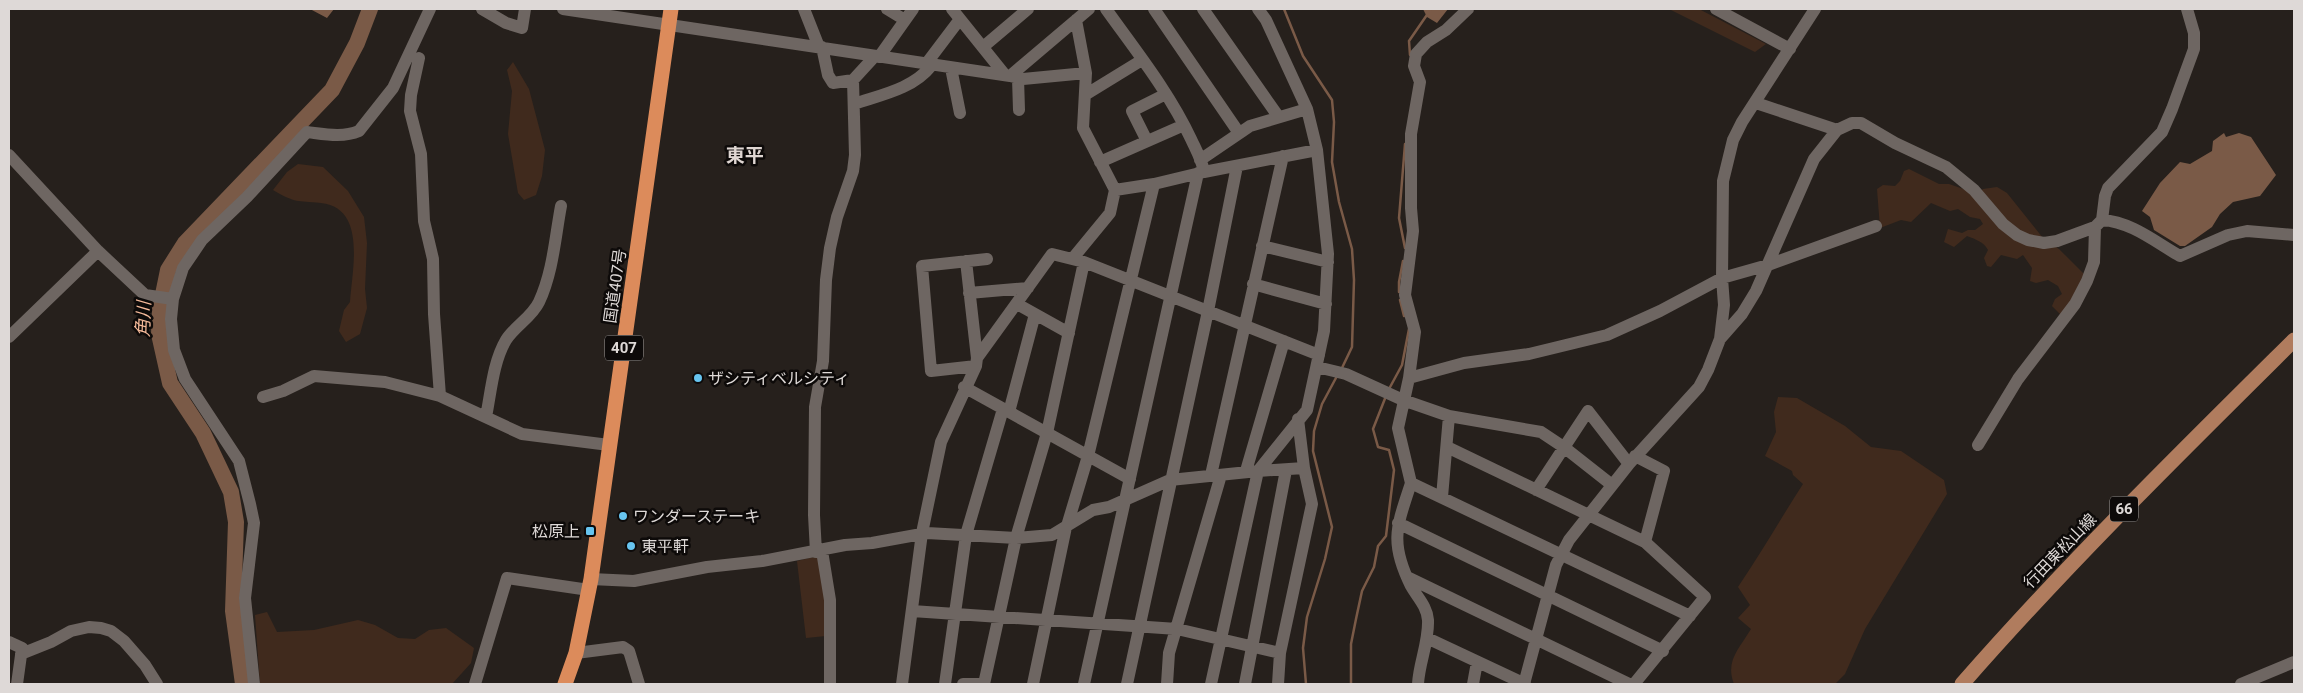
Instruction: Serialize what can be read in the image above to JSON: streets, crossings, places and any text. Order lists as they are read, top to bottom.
{
  "streets": {
    "highway": ["国道407号", "407"],
    "main road": ["66", "行田東松山線"]
  },
  "districts": ["東平"],
  "water": ["角川"],
  "places": {
    "other": ["ザシティベルシティ", "ワンダーステーキ", "東平軒"],
    "transit": ["松原上"]
  }
}
